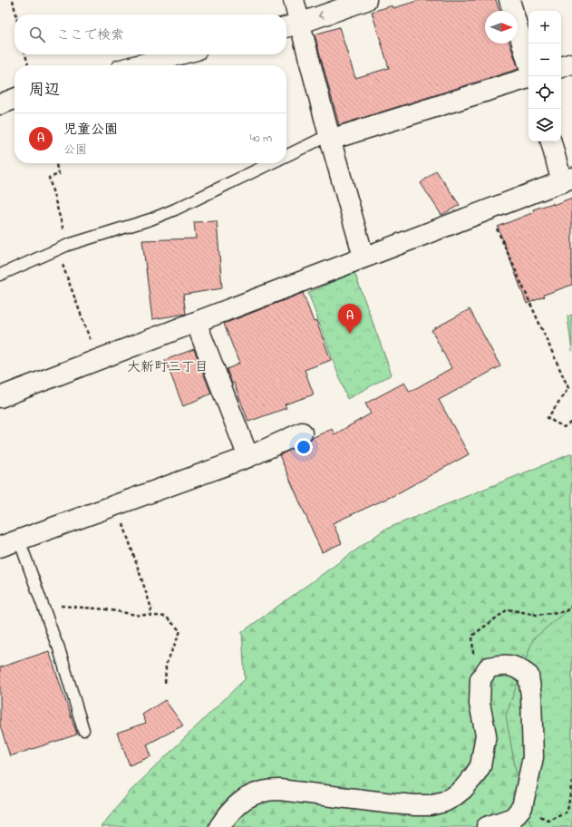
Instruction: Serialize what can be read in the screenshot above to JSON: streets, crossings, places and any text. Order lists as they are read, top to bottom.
{
  "districts": ["大新町三丁目"],
  "north": "right",
  "page": {
    "map_buttons": ["+", "−"],
    "search": "ここで検索",
    "heading": "周辺",
    "list": [
      {
        "mark": "A",
        "name": "児童公園",
        "note": "公園",
        "value": "40 m"
      }
    ],
    "pins": "A"
  }
}
